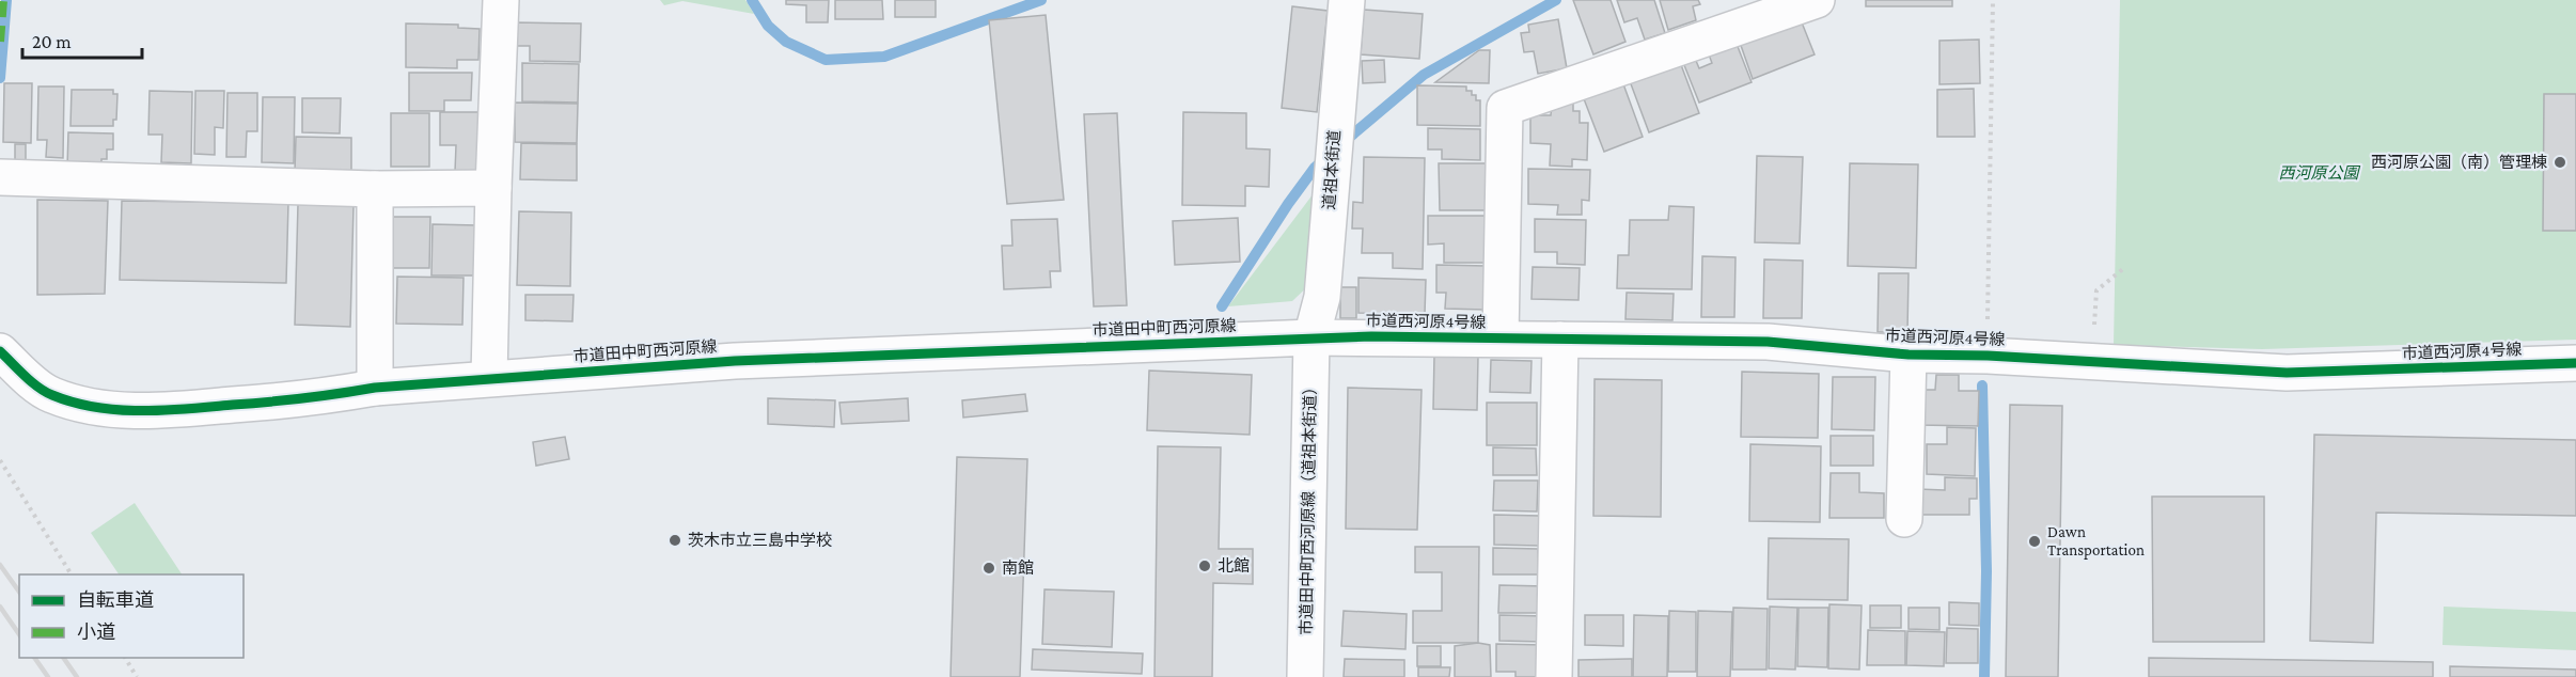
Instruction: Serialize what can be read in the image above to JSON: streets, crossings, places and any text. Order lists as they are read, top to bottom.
{
  "streets": {
    "street": [
      "道祖本街道",
      "市道西河原4号線",
      "市道田中町西河原線",
      "市道田中町西河原線（道祖本街道）"
    ]
  },
  "crossings": [
    ["道祖本街道", "市道西河原4号線"],
    ["道祖本街道", "市道田中町西河原線"],
    ["道祖本街道", "市道田中町西河原線（道祖本街道）"],
    ["市道西河原4号線", "市道田中町西河原線"],
    ["市道西河原4号線", "市道田中町西河原線（道祖本街道）"],
    ["市道田中町西河原線", "市道田中町西河原線（道祖本街道）"]
  ],
  "parks": ["西河原公園"],
  "places": [
    "西河原公園（南）管理棟",
    "茨木市立三島中学校",
    "Dawn Transportation",
    "北館",
    "南館"
  ],
  "legend": ["自転車道", "小道"],
  "scale_bar": "20 m"
}
